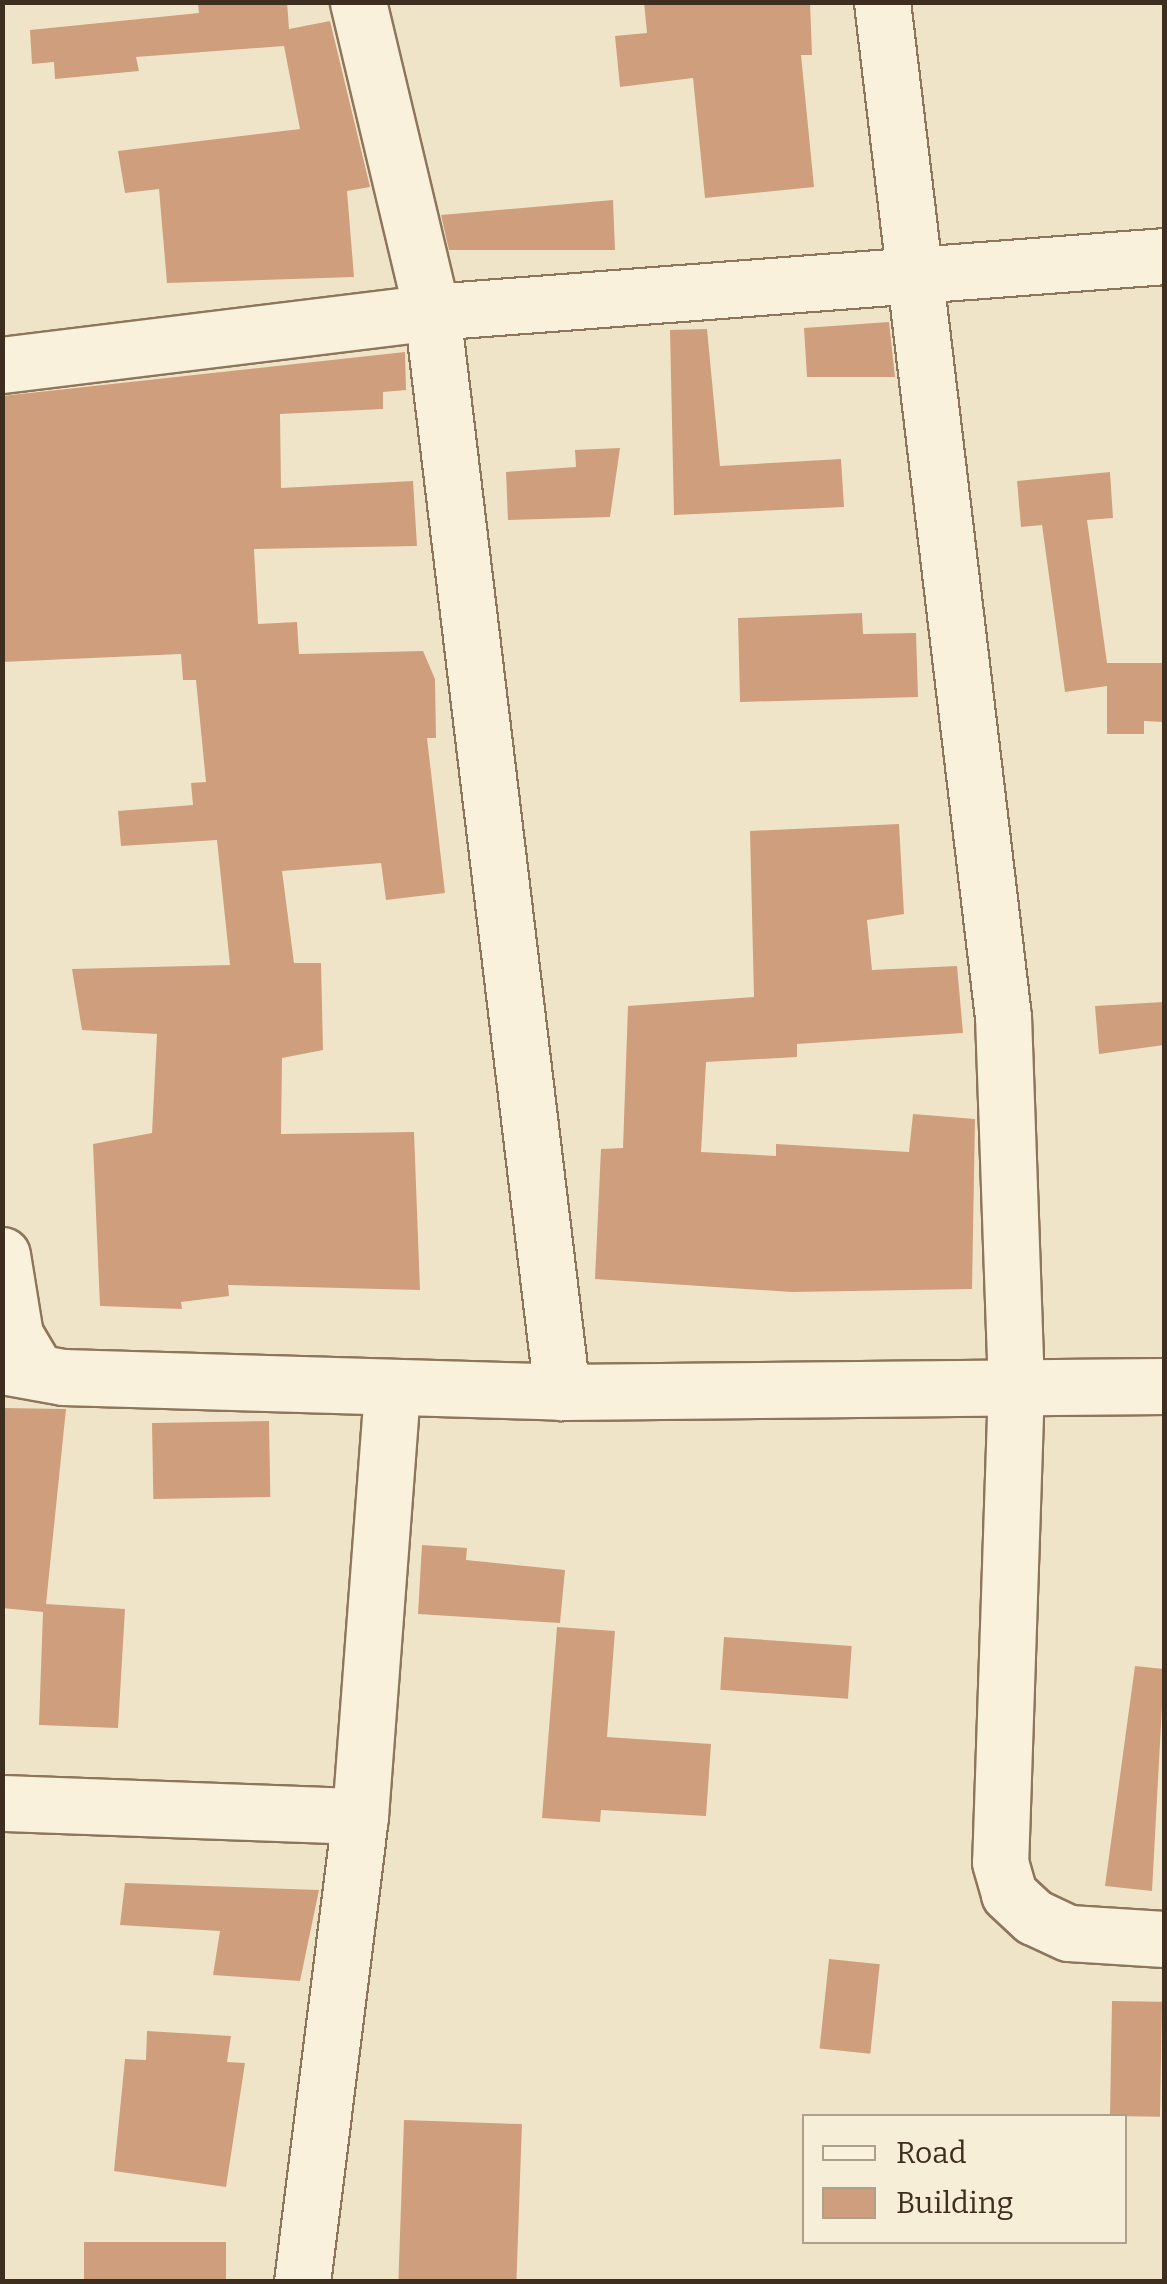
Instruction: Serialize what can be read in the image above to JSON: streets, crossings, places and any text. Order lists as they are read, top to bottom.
{
  "legend": ["Road", "Building"]
}
